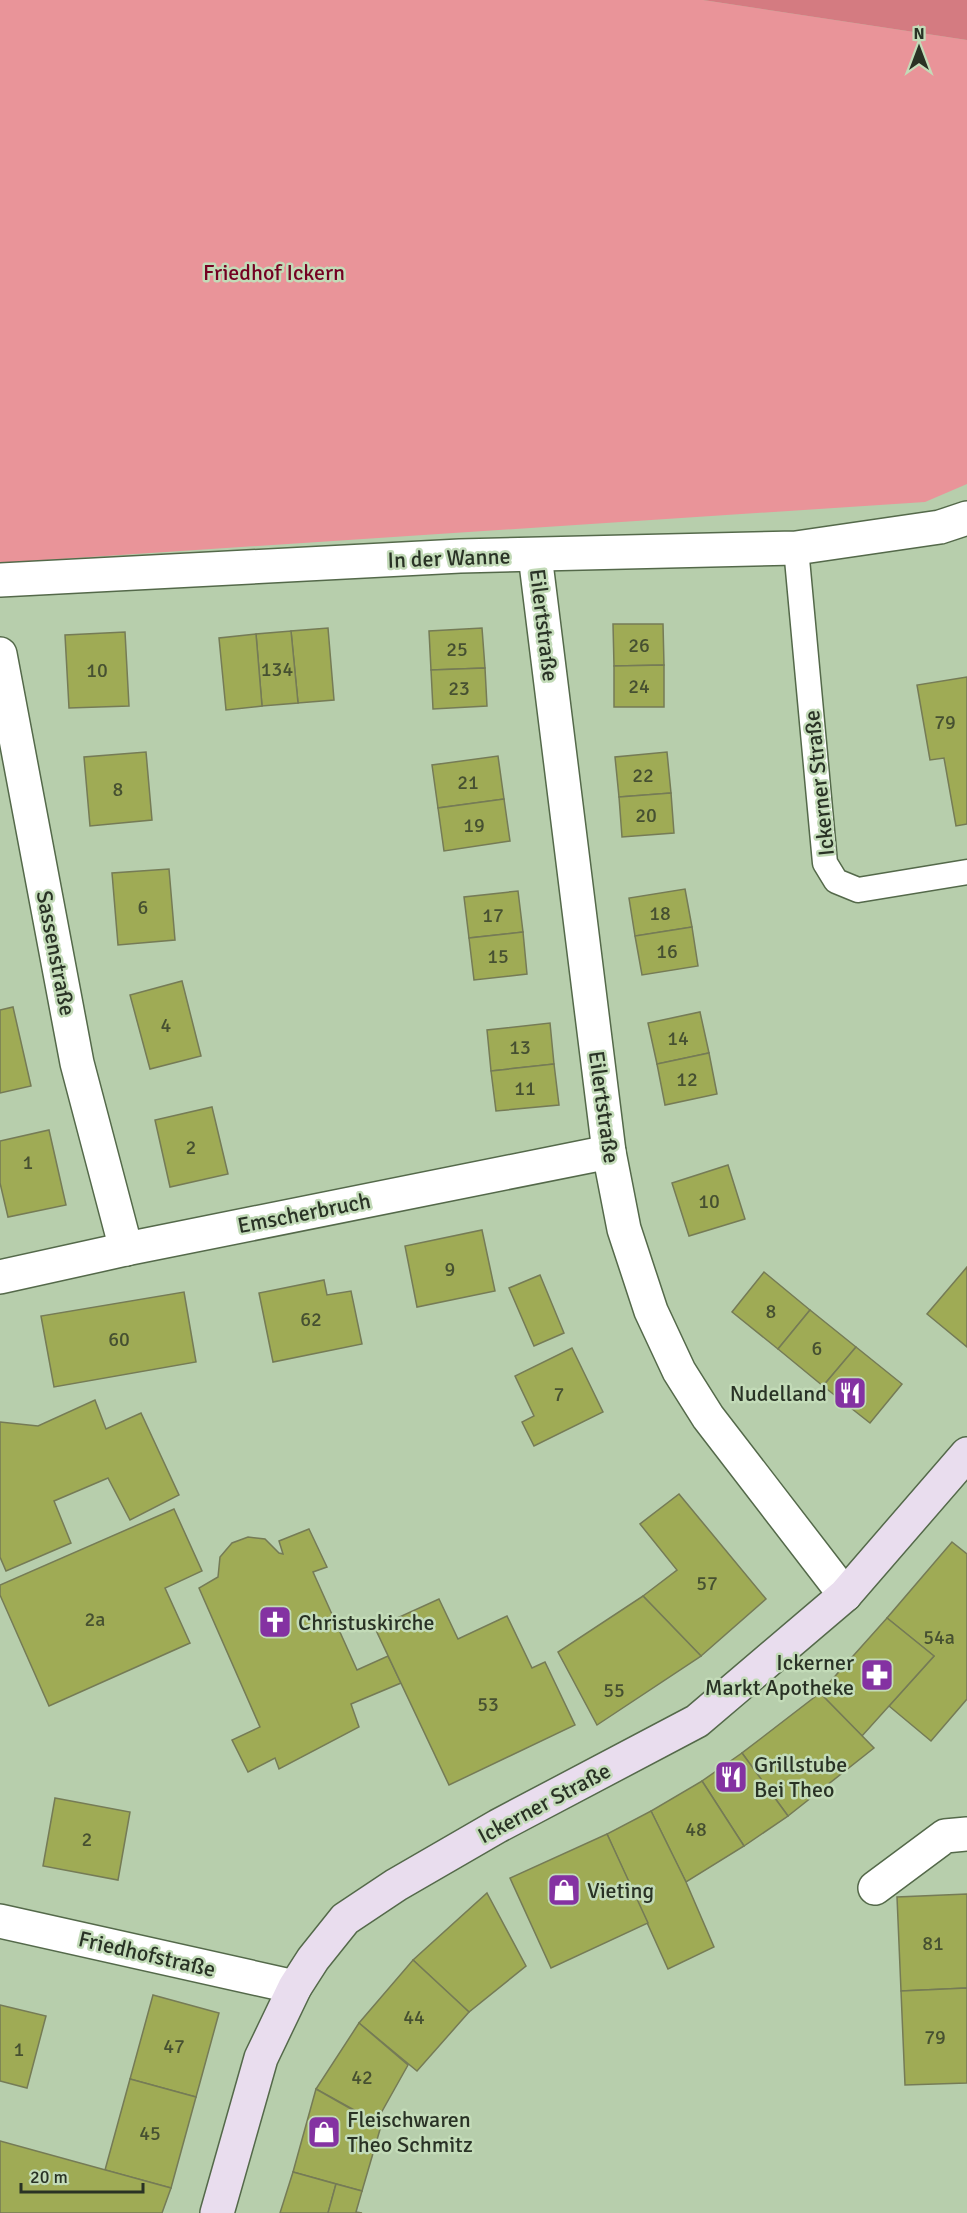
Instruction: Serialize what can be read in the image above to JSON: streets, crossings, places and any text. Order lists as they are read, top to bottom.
{
  "streets": {
    "main road": ["Ickerner Straße"],
    "street": [
      "In der Wanne",
      "Eilertstraße",
      "Sassenstraße",
      "Emscherbruch",
      "Friedhofstraße"
    ]
  },
  "crossings": [
    ["In der Wanne", "Eilertstraße"],
    ["In der Wanne", "Ickerner Straße"],
    ["Eilertstraße", "Ickerner Straße"],
    ["Eilertstraße", "Emscherbruch"],
    ["Ickerner Straße", "Friedhofstraße"],
    ["Sassenstraße", "Emscherbruch"]
  ],
  "parks": ["Friedhof Ickern"],
  "places": {
    "restaurant": ["Nudelland", "Grillstube Bei Theo"],
    "church": ["Christuskirche"],
    "pharmacy": ["Ickerner Markt Apotheke"],
    "shop": ["Vieting", "Fleischwaren Theo Schmitz"]
  },
  "house_numbers": [
    "26",
    "25",
    "134",
    "10",
    "24",
    "23",
    "79",
    "22",
    "21",
    "8",
    "20",
    "19",
    "6",
    "18",
    "17",
    "16",
    "15",
    "4",
    "14",
    "13",
    "12",
    "11",
    "2",
    "1",
    "10",
    "9",
    "8",
    "62",
    "60",
    "6",
    "7",
    "57",
    "2a",
    "54a",
    "55",
    "53",
    "48",
    "2",
    "81",
    "44",
    "79",
    "47",
    "1",
    "42",
    "45"
  ],
  "scale_bar": "20 m",
  "north": "top"
}
